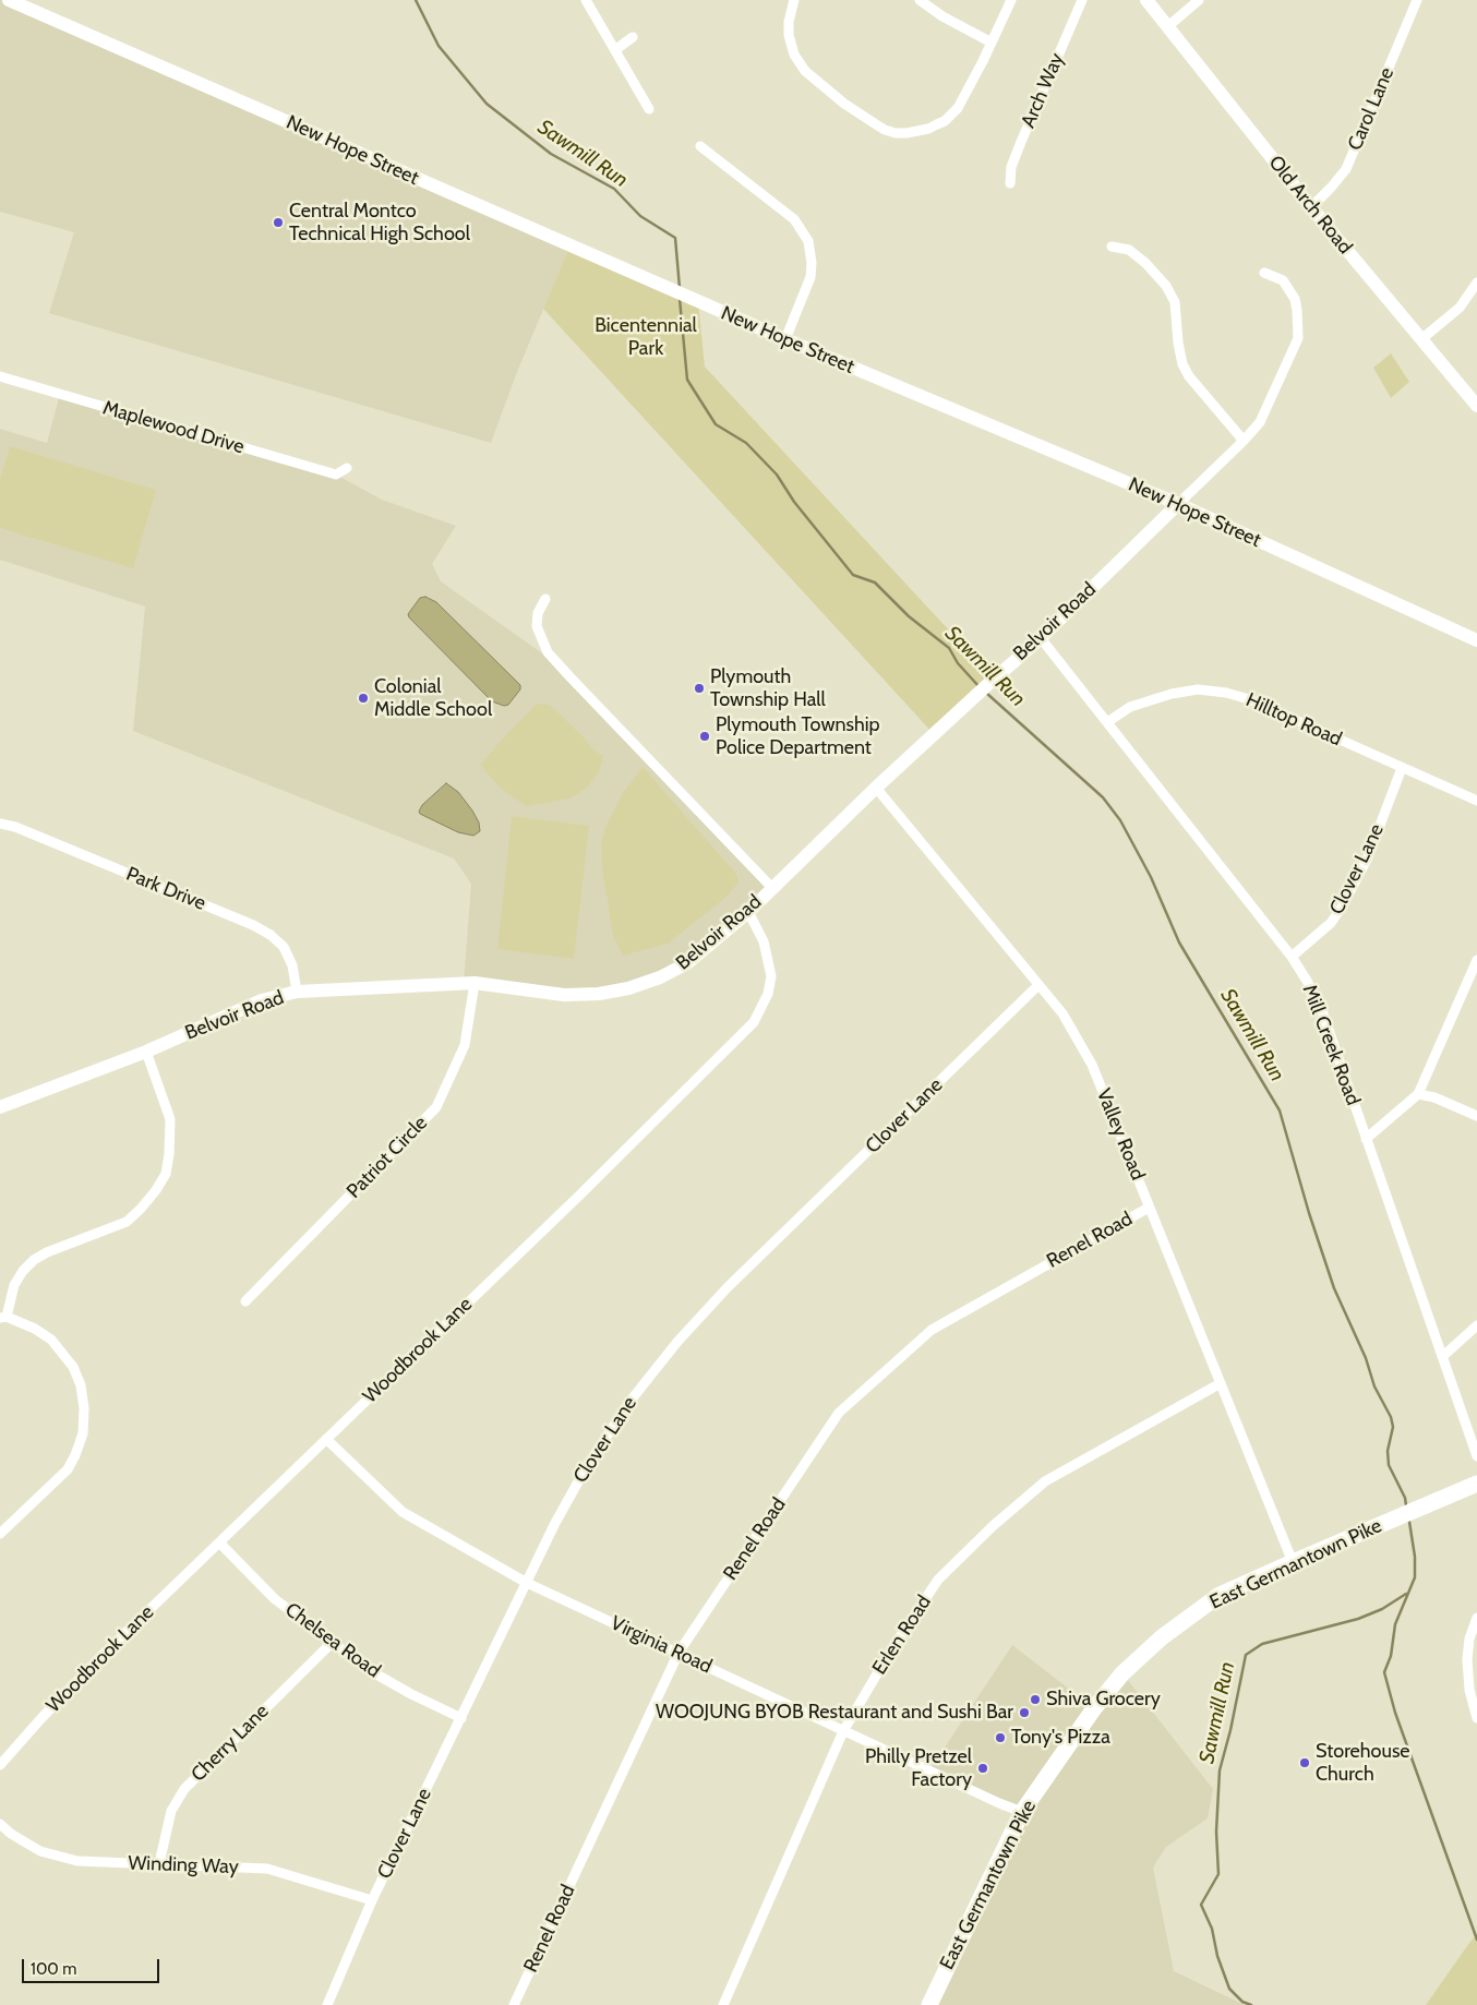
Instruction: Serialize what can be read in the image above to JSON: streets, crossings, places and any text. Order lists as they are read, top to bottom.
{
  "streets": {
    "main road": ["East Germantown Pike"],
    "street": [
      "Arch Way",
      "Carol Lane",
      "New Hope Street",
      "Old Arch Road",
      "Maplewood Drive",
      "Belvoir Road",
      "Hilltop Road",
      "Clover Lane",
      "Park Drive",
      "Mill Creek Road",
      "Valley Road",
      "Patriot Circle",
      "Renel Road",
      "Woodbrook Lane",
      "Erlen Road",
      "Chelsea Road",
      "Virginia Road",
      "Cherry Lane",
      "Winding Way"
    ]
  },
  "crossings": [
    ["Carol Lane", "Old Arch Road"],
    ["New Hope Street", "Belvoir Road"],
    ["Belvoir Road", "Park Drive"],
    ["Belvoir Road", "Mill Creek Road"],
    ["Belvoir Road", "Valley Road"],
    ["Belvoir Road", "Patriot Circle"],
    ["Belvoir Road", "Woodbrook Lane"],
    ["Hilltop Road", "Clover Lane"],
    ["Hilltop Road", "Mill Creek Road"],
    ["Clover Lane", "Mill Creek Road"],
    ["Clover Lane", "Valley Road"],
    ["Clover Lane", "Chelsea Road"],
    ["Clover Lane", "Virginia Road"],
    ["Clover Lane", "Winding Way"],
    ["Valley Road", "Renel Road"],
    ["Valley Road", "East Germantown Pike"],
    ["Valley Road", "Erlen Road"],
    ["Renel Road", "Virginia Road"],
    ["Woodbrook Lane", "Chelsea Road"],
    ["Woodbrook Lane", "Virginia Road"],
    ["East Germantown Pike", "Virginia Road"],
    ["Erlen Road", "Virginia Road"],
    ["Chelsea Road", "Cherry Lane"],
    ["Cherry Lane", "Winding Way"]
  ],
  "water": ["Sawmill Run"],
  "parks": ["Bicentennial Park"],
  "places": [
    "Central Montco Technical High School",
    "Plymouth Township Hall",
    "Colonial Middle School",
    "Plymouth Township Police Department",
    "Shiva Grocery",
    "WOOJUNG BYOB Restaurant and Sushi Bar",
    "Tony's Pizza",
    "Storehouse Church",
    "Philly Pretzel Factory"
  ],
  "scale_bar": "100 m"
}
